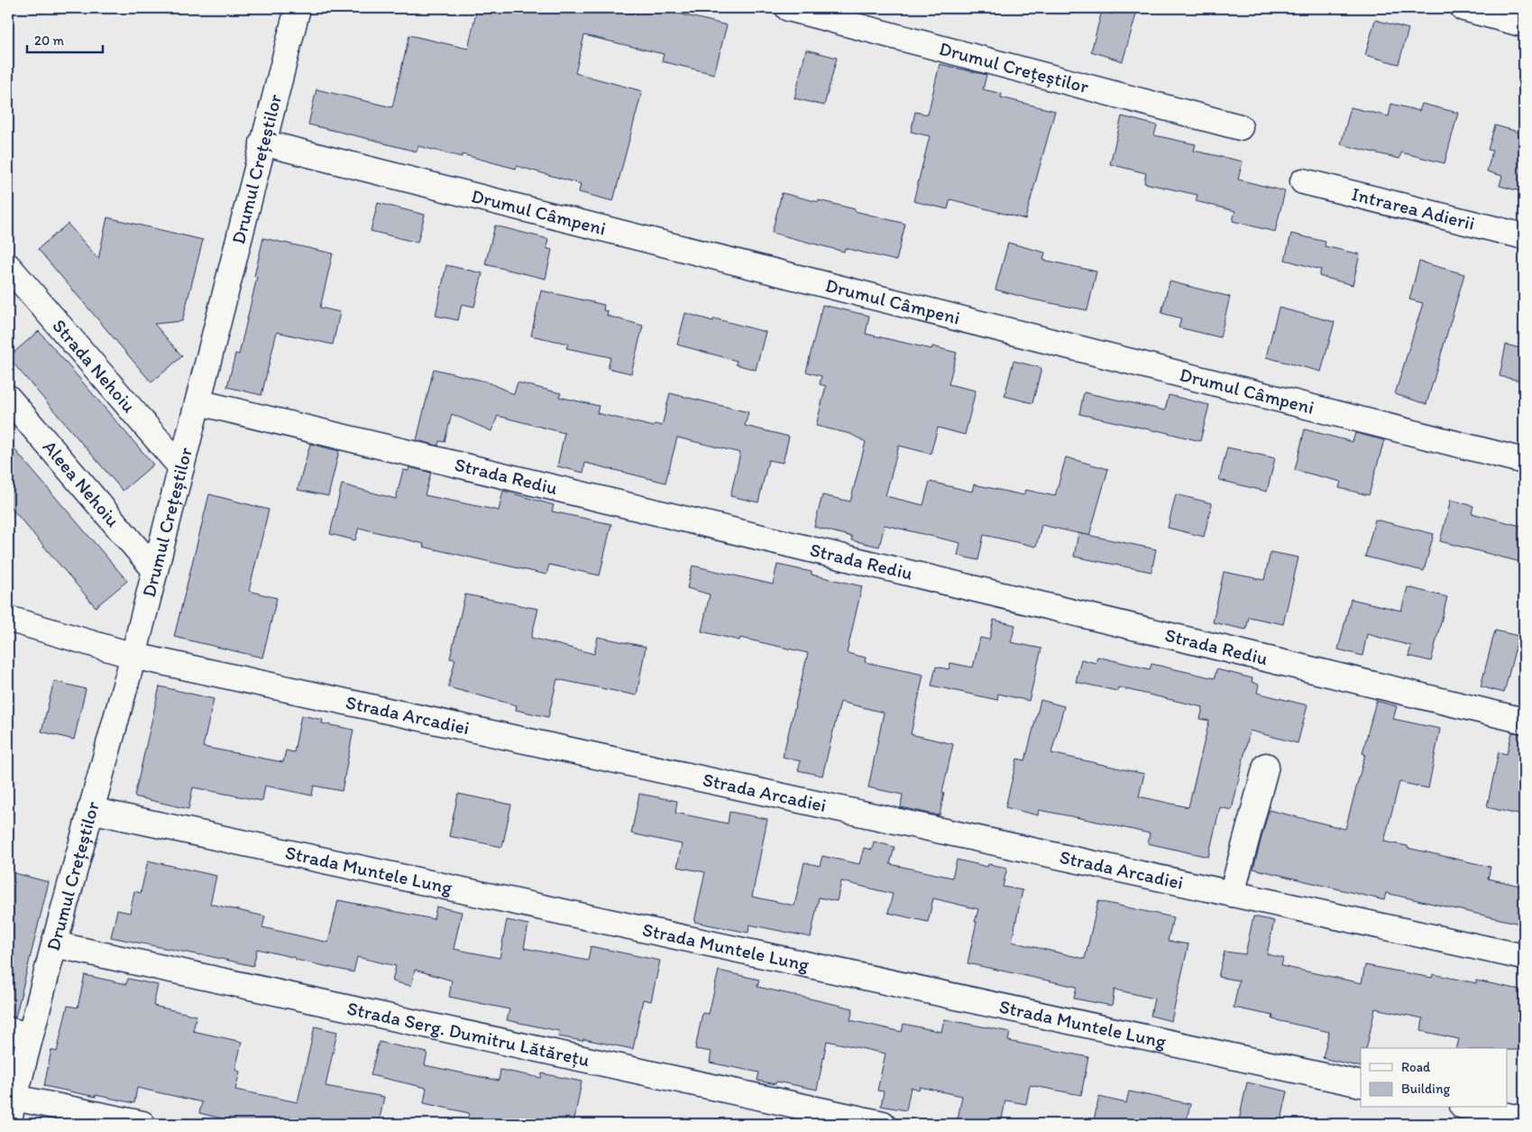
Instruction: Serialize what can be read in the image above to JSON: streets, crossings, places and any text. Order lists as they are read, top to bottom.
{
  "streets": {
    "street": [
      "Drumul Crețeștilor",
      "Intrarea Adierii",
      "Drumul Câmpeni",
      "Strada Nehoiu",
      "Strada Rediu",
      "Aleea Nehoiu",
      "Strada Arcadiei",
      "Strada Muntele Lung",
      "Strada Serg. Dumitru Lătărețu"
    ]
  },
  "crossings": [
    ["Drumul Crețeștilor", "Drumul Câmpeni"],
    ["Drumul Crețeștilor", "Strada Nehoiu"],
    ["Drumul Crețeștilor", "Strada Rediu"],
    ["Drumul Crețeștilor", "Aleea Nehoiu"],
    ["Drumul Crețeștilor", "Strada Arcadiei"],
    ["Drumul Crețeștilor", "Strada Muntele Lung"],
    ["Drumul Crețeștilor", "Strada Serg. Dumitru Lătărețu"]
  ],
  "legend": ["Road", "Building"],
  "scale_bar": "20 m"
}
